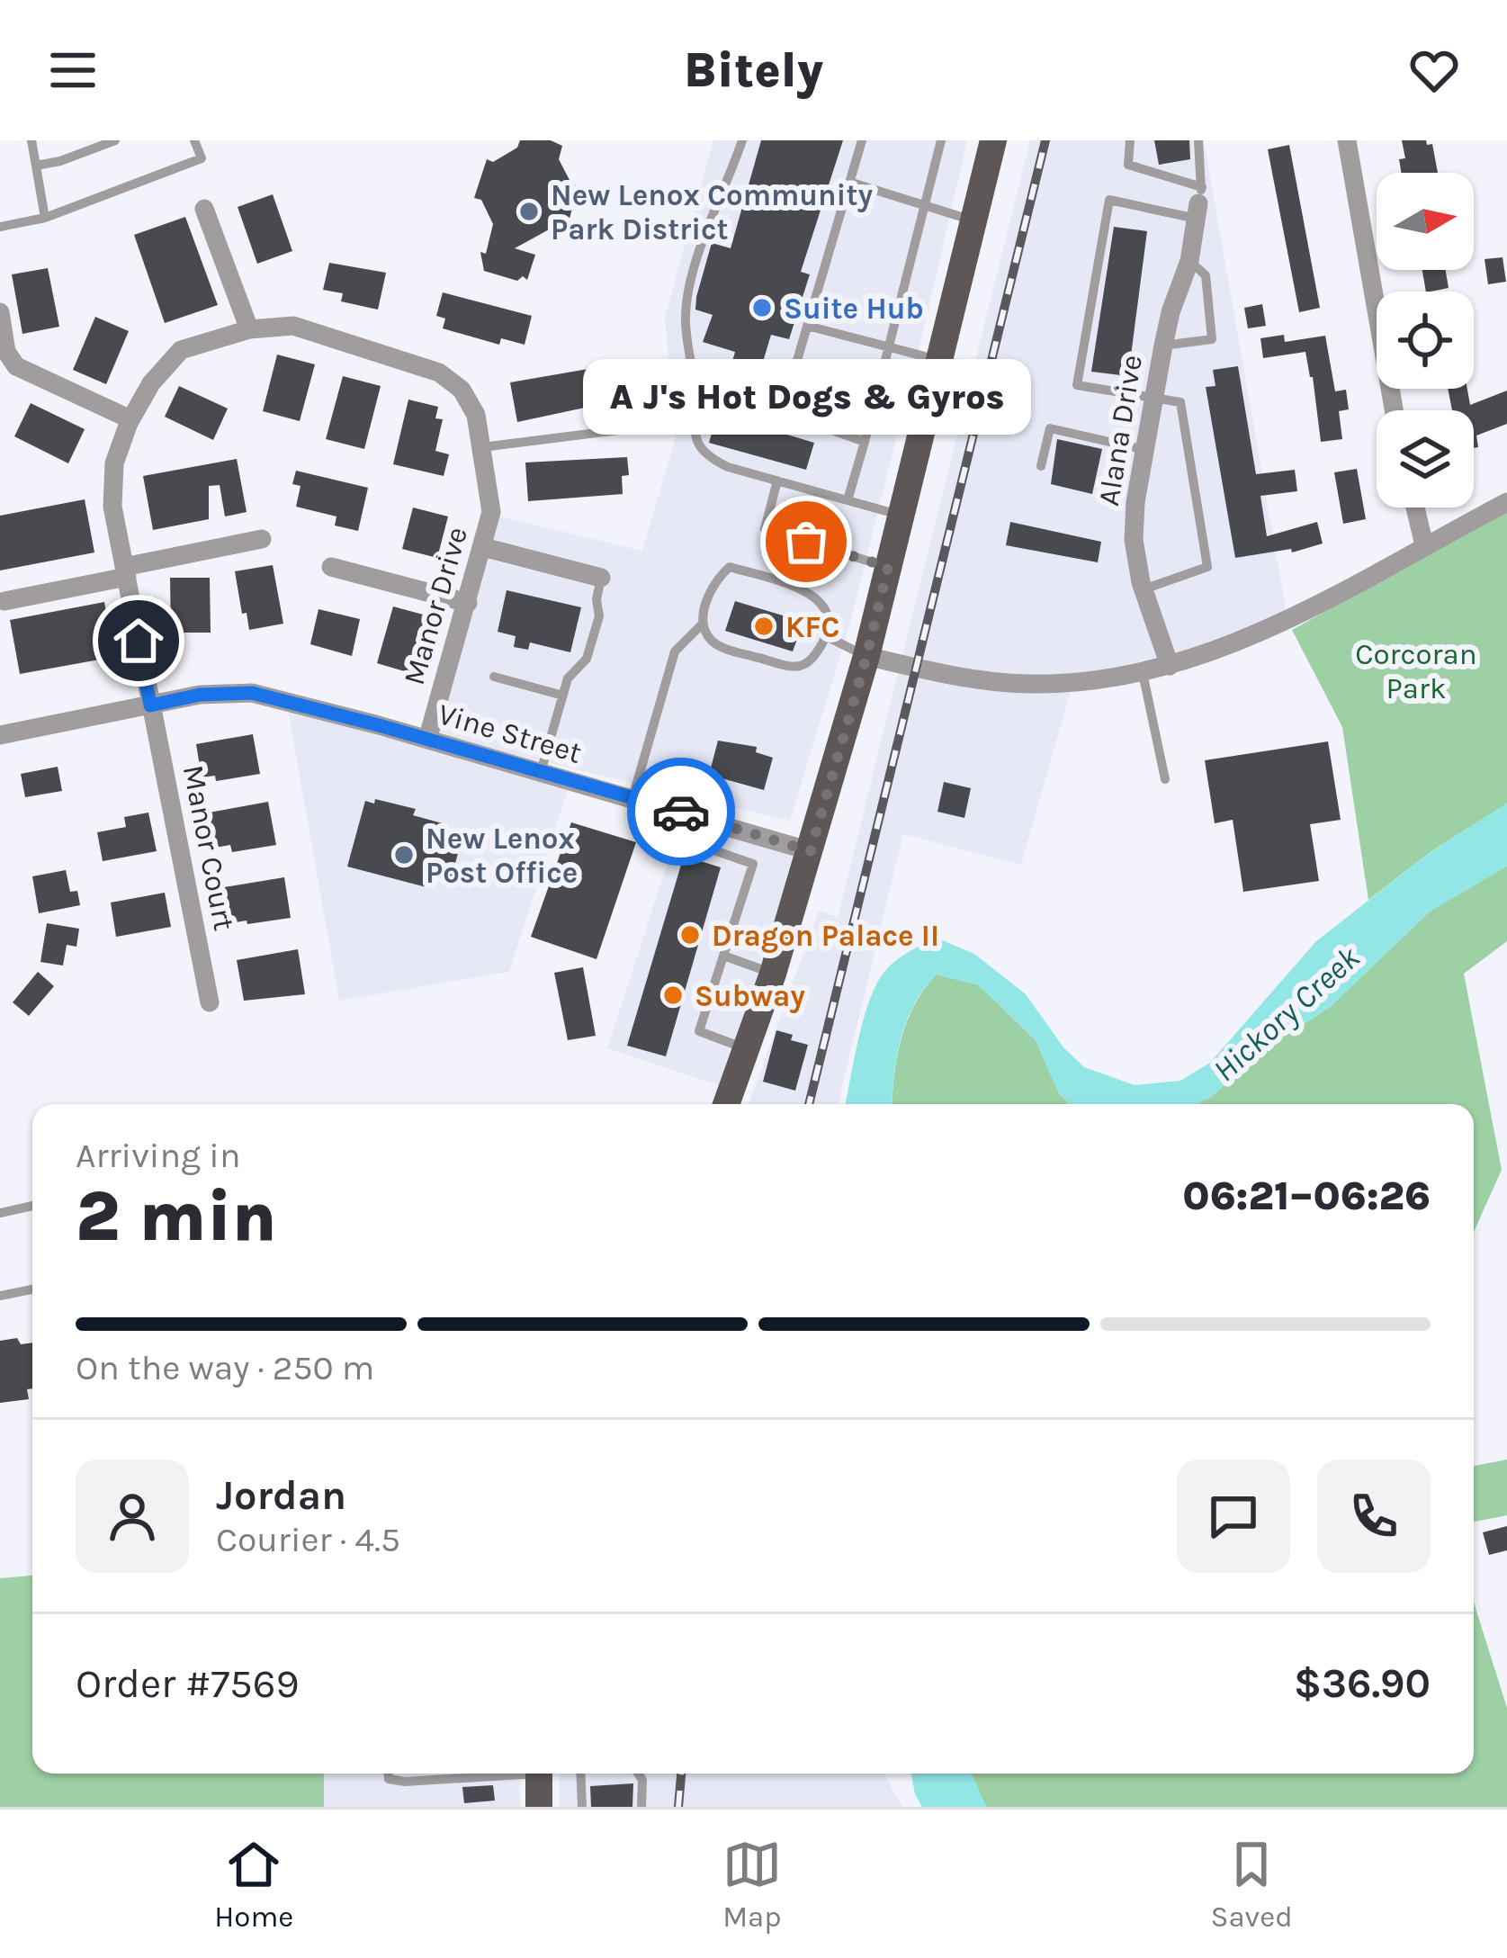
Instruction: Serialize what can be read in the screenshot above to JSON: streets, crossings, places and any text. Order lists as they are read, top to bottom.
{
  "streets": {
    "street": [
      "Alana Drive",
      "Manor Drive",
      "Vine Street",
      "Manor Court"
    ]
  },
  "crossings": [
    ["Manor Drive", "Vine Street"],
    ["Manor Drive", "Manor Court"],
    ["Vine Street", "Manor Court"]
  ],
  "water": ["Hickory Creek"],
  "parks": ["Corcoran Park"],
  "places": [
    "New Lenox Community Park District",
    "Suite Hub",
    "A J's Hot Dogs & Gyros",
    "KFC",
    "New Lenox Post Office",
    "Dragon Palace II",
    "Subway"
  ],
  "north": "right",
  "page": {
    "header": "Bitely",
    "bubble": "A J's Hot Dogs & Gyros",
    "heading": ["2 min", "Arriving in", "06:21–06:26"],
    "panel": [
      "Jordan",
      "Courier · 4.5",
      "Order #7569",
      "$36.90"
    ],
    "bar": "On the way · 250 m",
    "tabs": ["Home", "Map", "Saved"]
  }
}
